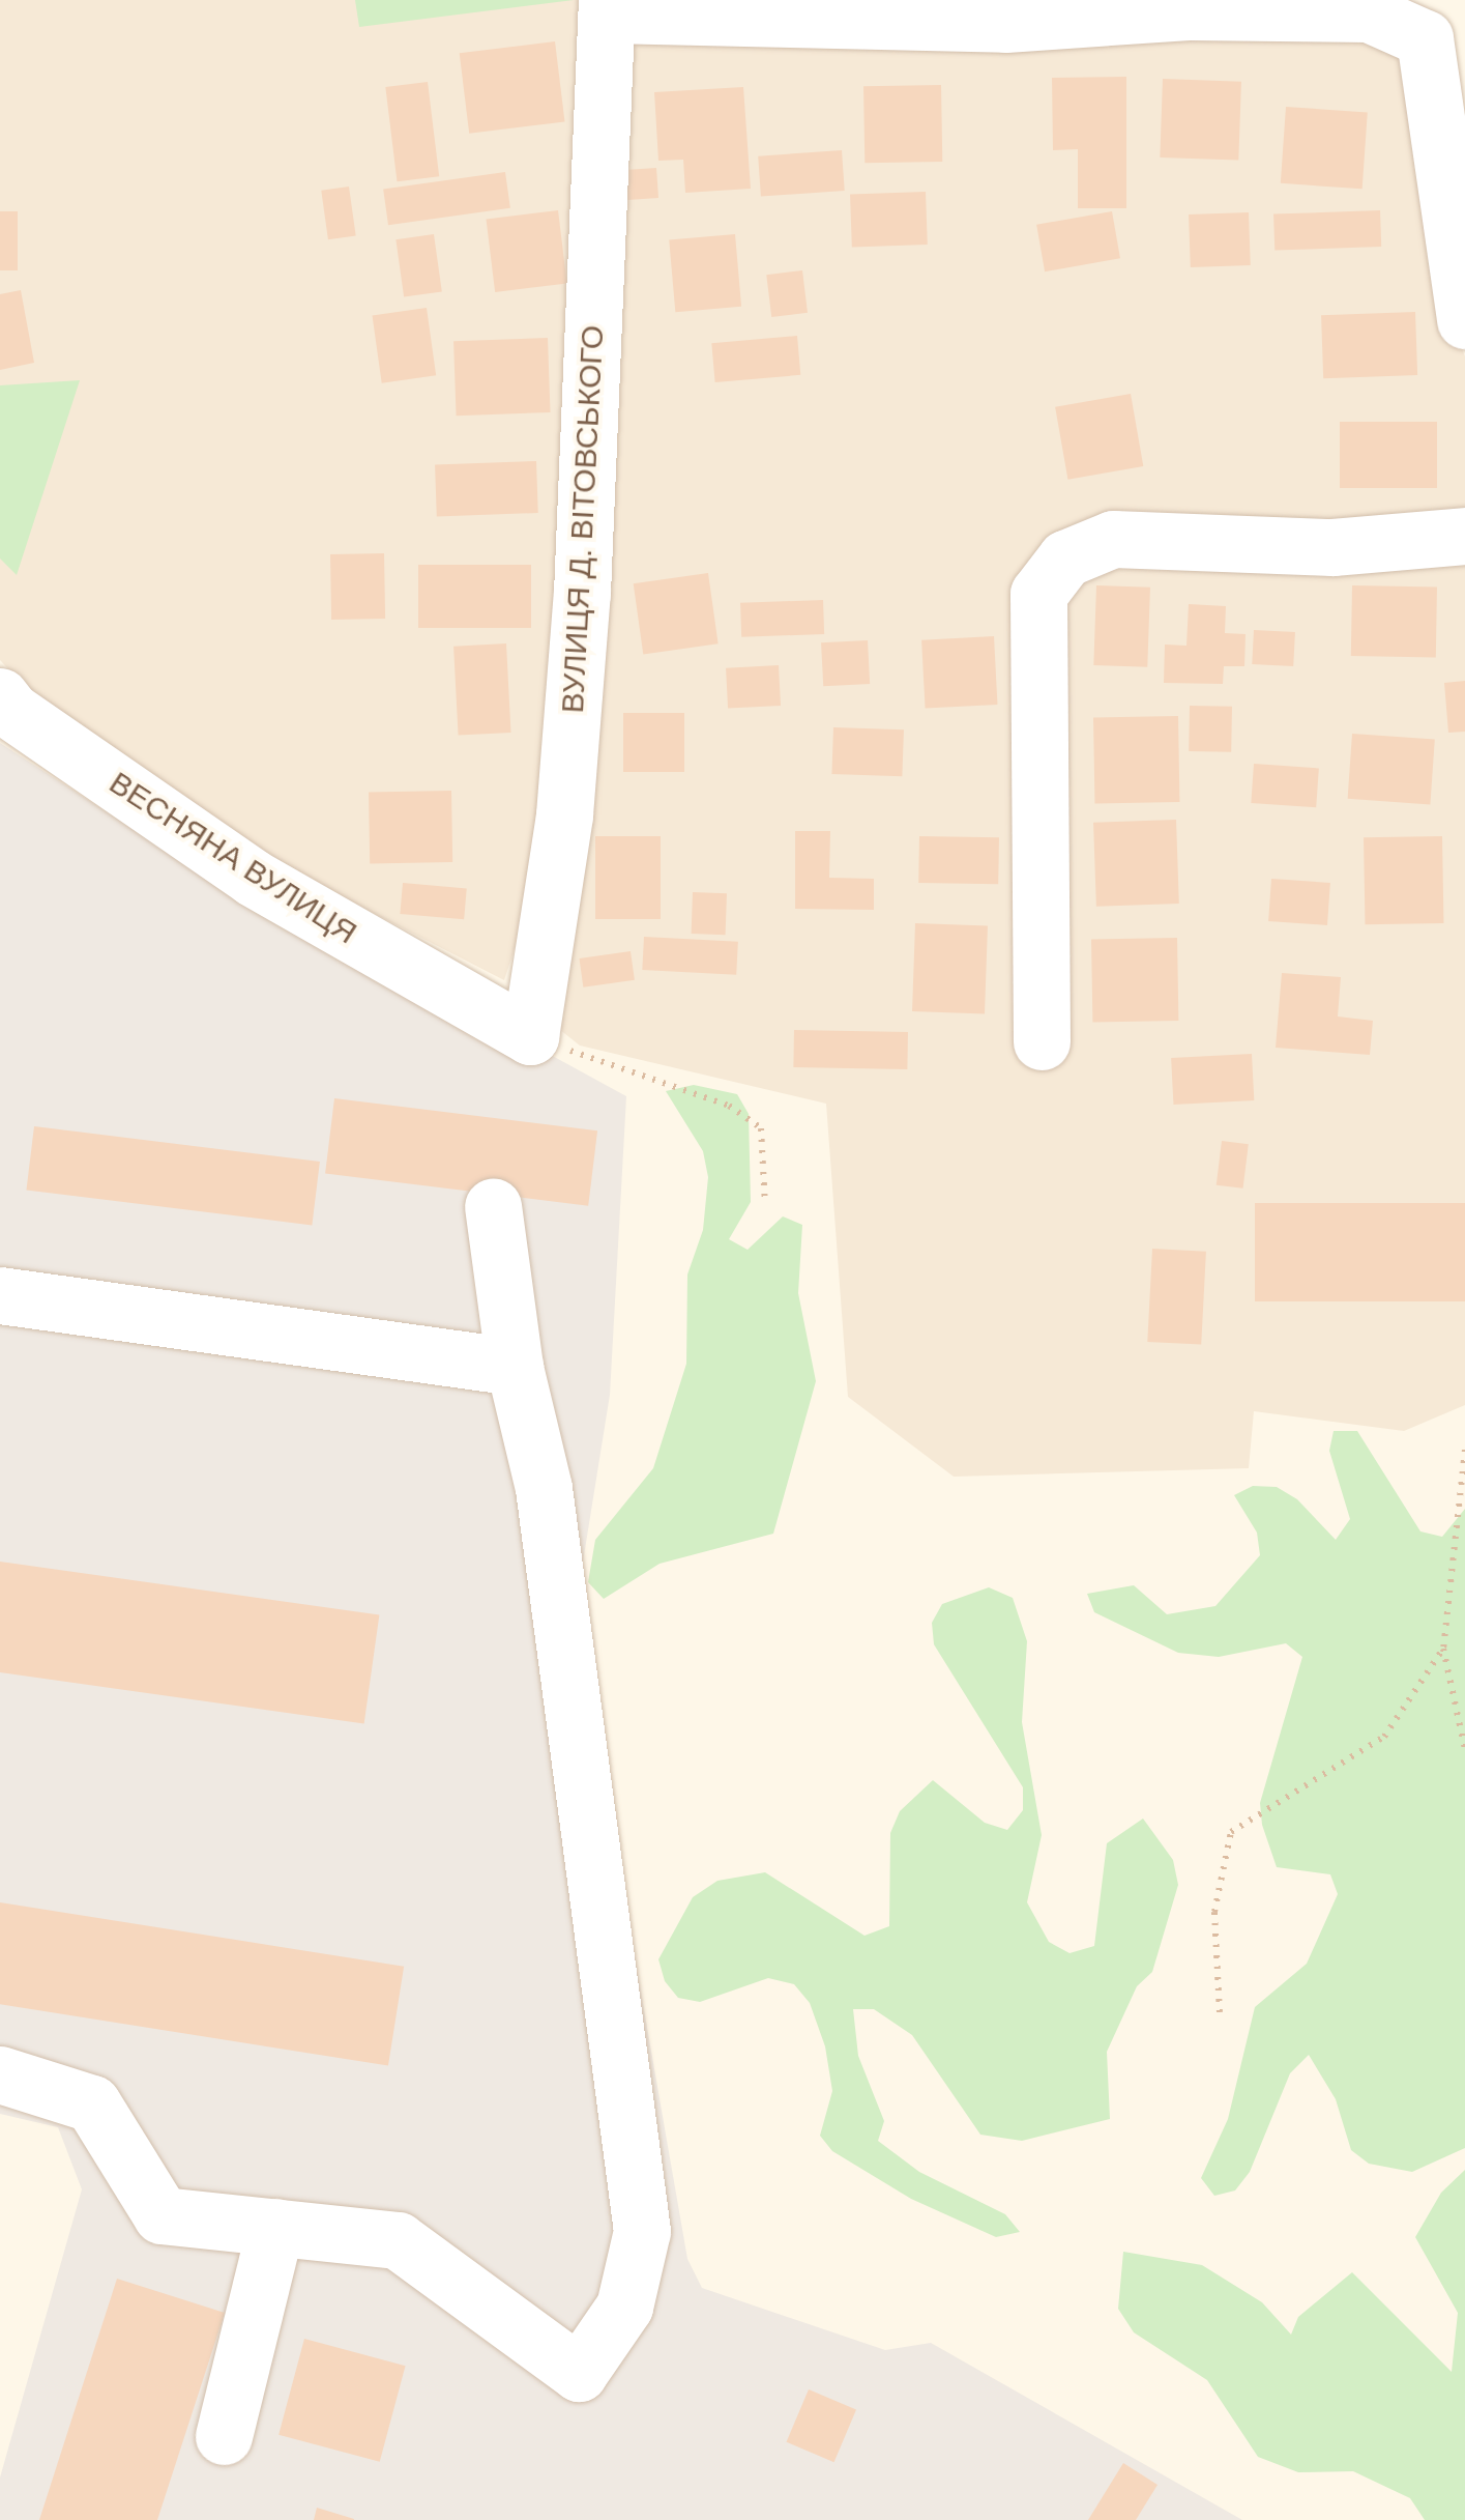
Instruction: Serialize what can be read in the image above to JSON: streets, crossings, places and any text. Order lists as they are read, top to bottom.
{
  "streets": {
    "street": ["ВУЛИЦЯ Д. ВІТОВСЬКОГО", "ВЕСНЯНА ВУЛИЦЯ"]
  },
  "crossings": [
    ["ВУЛИЦЯ Д. ВІТОВСЬКОГО", "ВЕСНЯНА ВУЛИЦЯ"]
  ]
}
